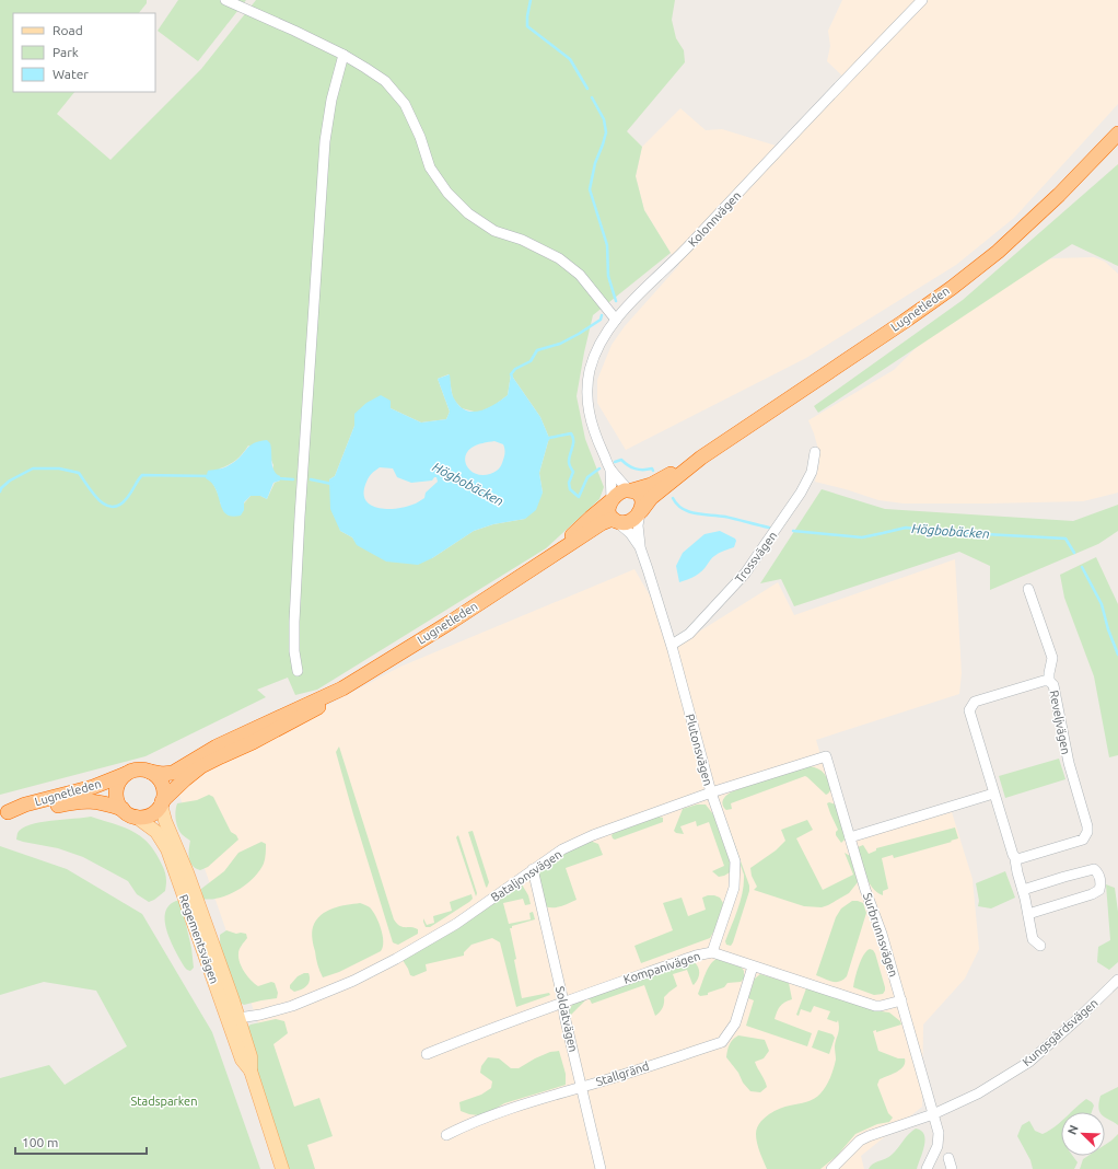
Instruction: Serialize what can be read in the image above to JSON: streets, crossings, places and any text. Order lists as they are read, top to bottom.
{
  "streets": {
    "highway": ["Lugnetleden"],
    "main road": ["Regementsvägen"],
    "street": [
      "Kolonnvägen",
      "Trossvägen",
      "Reveljvägen",
      "Plutonsvägen",
      "Bataljonsvägen",
      "Surbrunnsvägen",
      "Kompanivägen",
      "Soldatvägen",
      "Kungsgårdsvägen",
      "Stallgränd"
    ]
  },
  "crossings": [
    ["Kolonnvägen", "Lugnetleden"],
    ["Kolonnvägen", "Plutonsvägen"],
    ["Lugnetleden", "Plutonsvägen"],
    ["Lugnetleden", "Regementsvägen"],
    ["Trossvägen", "Plutonsvägen"],
    ["Plutonsvägen", "Bataljonsvägen"],
    ["Plutonsvägen", "Kompanivägen"],
    ["Bataljonsvägen", "Surbrunnsvägen"],
    ["Bataljonsvägen", "Regementsvägen"],
    ["Bataljonsvägen", "Soldatvägen"],
    ["Surbrunnsvägen", "Kompanivägen"],
    ["Surbrunnsvägen", "Kungsgårdsvägen"],
    ["Kompanivägen", "Soldatvägen"],
    ["Kompanivägen", "Stallgränd"],
    ["Soldatvägen", "Stallgränd"]
  ],
  "water": ["Högbobäcken"],
  "parks": ["Stadsparken"],
  "legend": ["Road", "Park", "Water"],
  "scale_bar": "100 m",
  "north": "top left"
}
